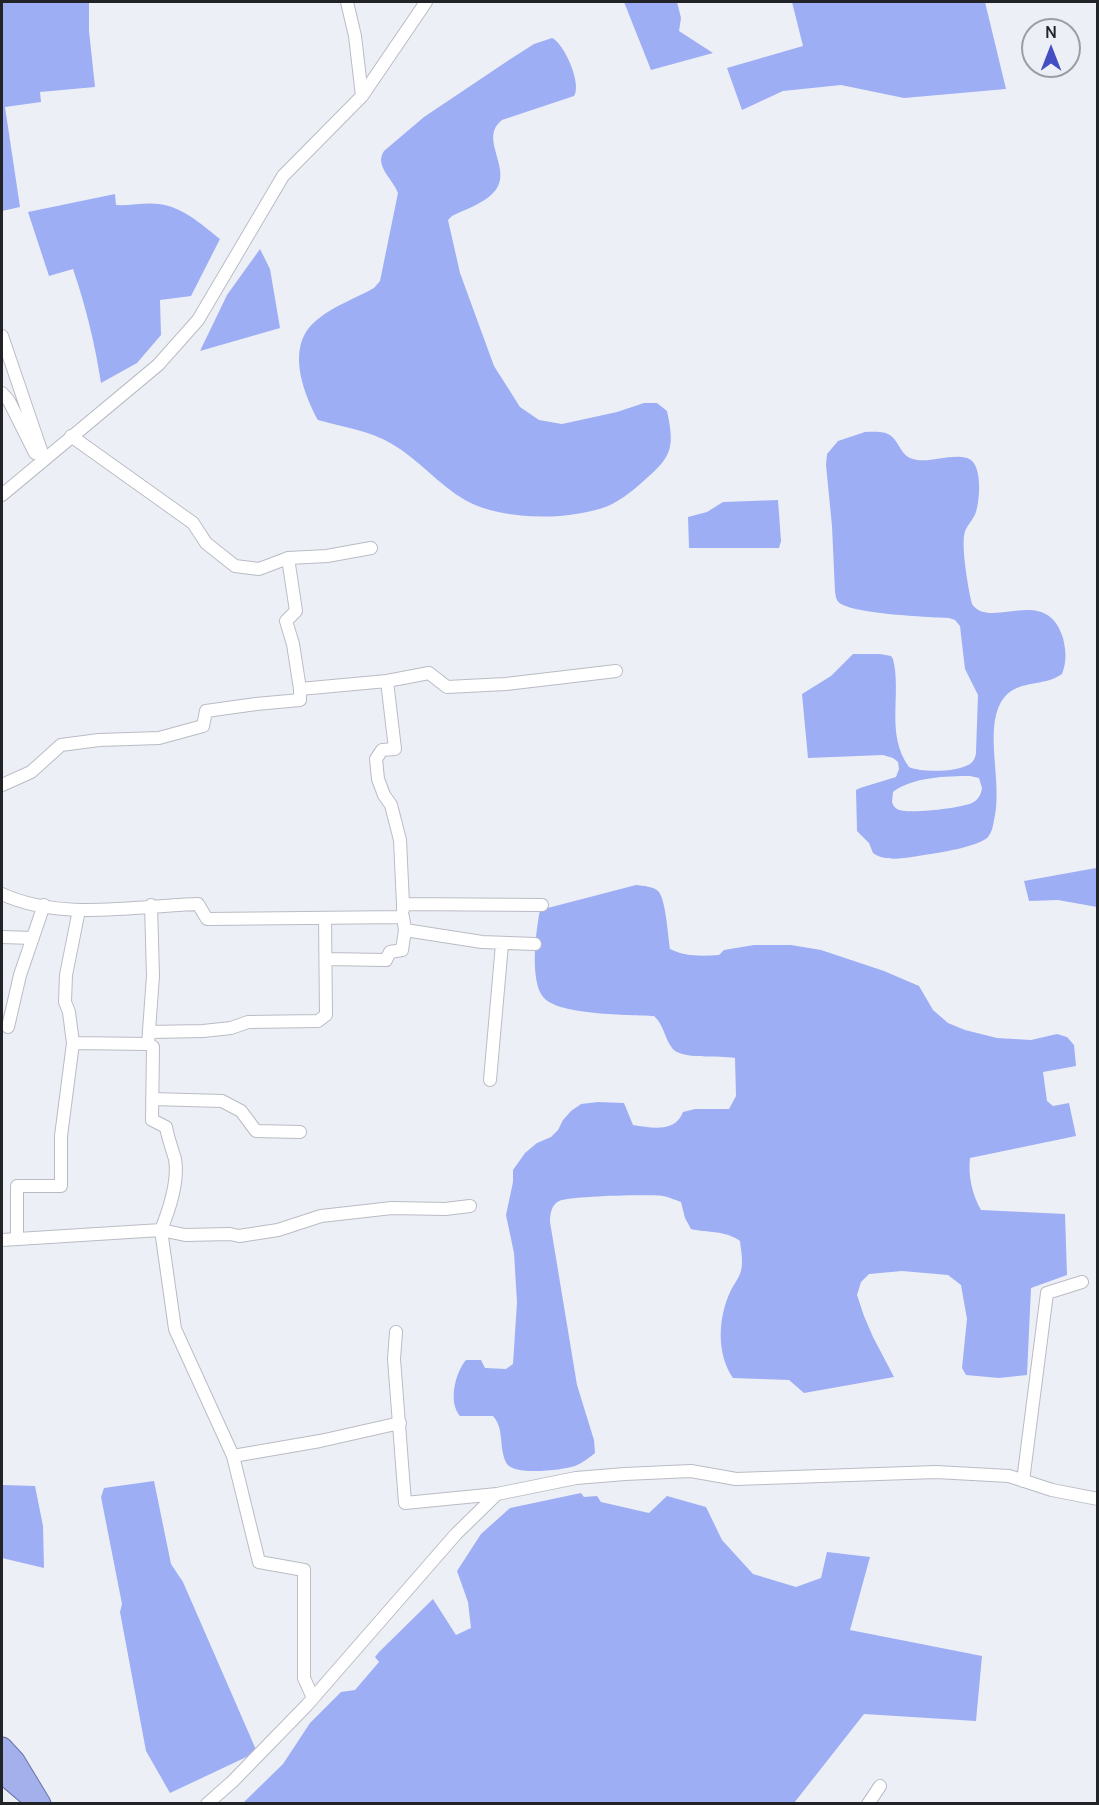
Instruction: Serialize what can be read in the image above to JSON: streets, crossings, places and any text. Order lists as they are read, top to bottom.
{
  "north": "top"
}
